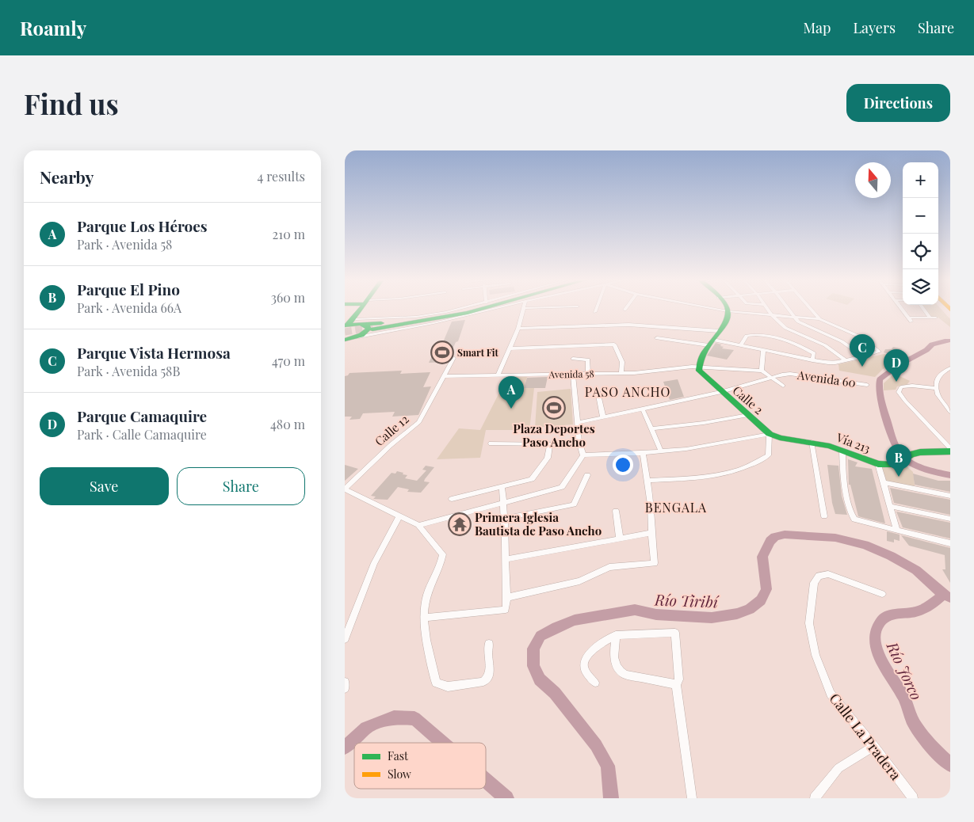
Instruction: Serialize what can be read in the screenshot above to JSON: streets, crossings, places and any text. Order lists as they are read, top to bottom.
{
  "streets": {
    "main road": ["Calle 2", "Vía 213"],
    "street": [
      "Avenida 58",
      "Avenida 60",
      "Calle 12",
      "Calle La Pradera"
    ]
  },
  "crossings": [
    ["Avenida 58", "Calle 2"],
    ["Avenida 58", "Calle 12"],
    ["Avenida 60", "Calle 2"],
    ["Calle 2", "Vía 213"]
  ],
  "districts": ["PASO ANCHO", "BENGALA"],
  "water": ["Río Tiribí", "Río Jorco"],
  "places": {
    "sports": ["Smart Fit", "Plaza Deportes Paso Ancho"],
    "temple": ["Primera Iglesia Bautista de Paso Ancho"]
  },
  "legend": ["Fast", "Slow"],
  "north": "top",
  "page": {
    "header": "Roamly",
    "nav": ["Map", "Layers", "Share"],
    "buttons": [
      "Directions",
      ["Save", "Share"]
    ],
    "title": "Find us",
    "heading": ["Nearby", "4 results"],
    "map_buttons": ["+", "−"],
    "list": [
      {
        "mark": "A",
        "name": "Parque Los Héroes",
        "note": "Park · Avenida 58",
        "value": "210 m"
      },
      {
        "mark": "B",
        "name": "Parque El Pino",
        "note": "Park · Avenida 66A",
        "value": "360 m"
      },
      {
        "mark": "C",
        "name": "Parque Vista Hermosa",
        "note": "Park · Avenida 58B",
        "value": "470 m"
      },
      {
        "mark": "D",
        "name": "Parque Camaquire",
        "note": "Park · Calle Camaquire",
        "value": "480 m"
      }
    ],
    "pins": [
      "C",
      "D",
      "A",
      "B"
    ]
  }
}
